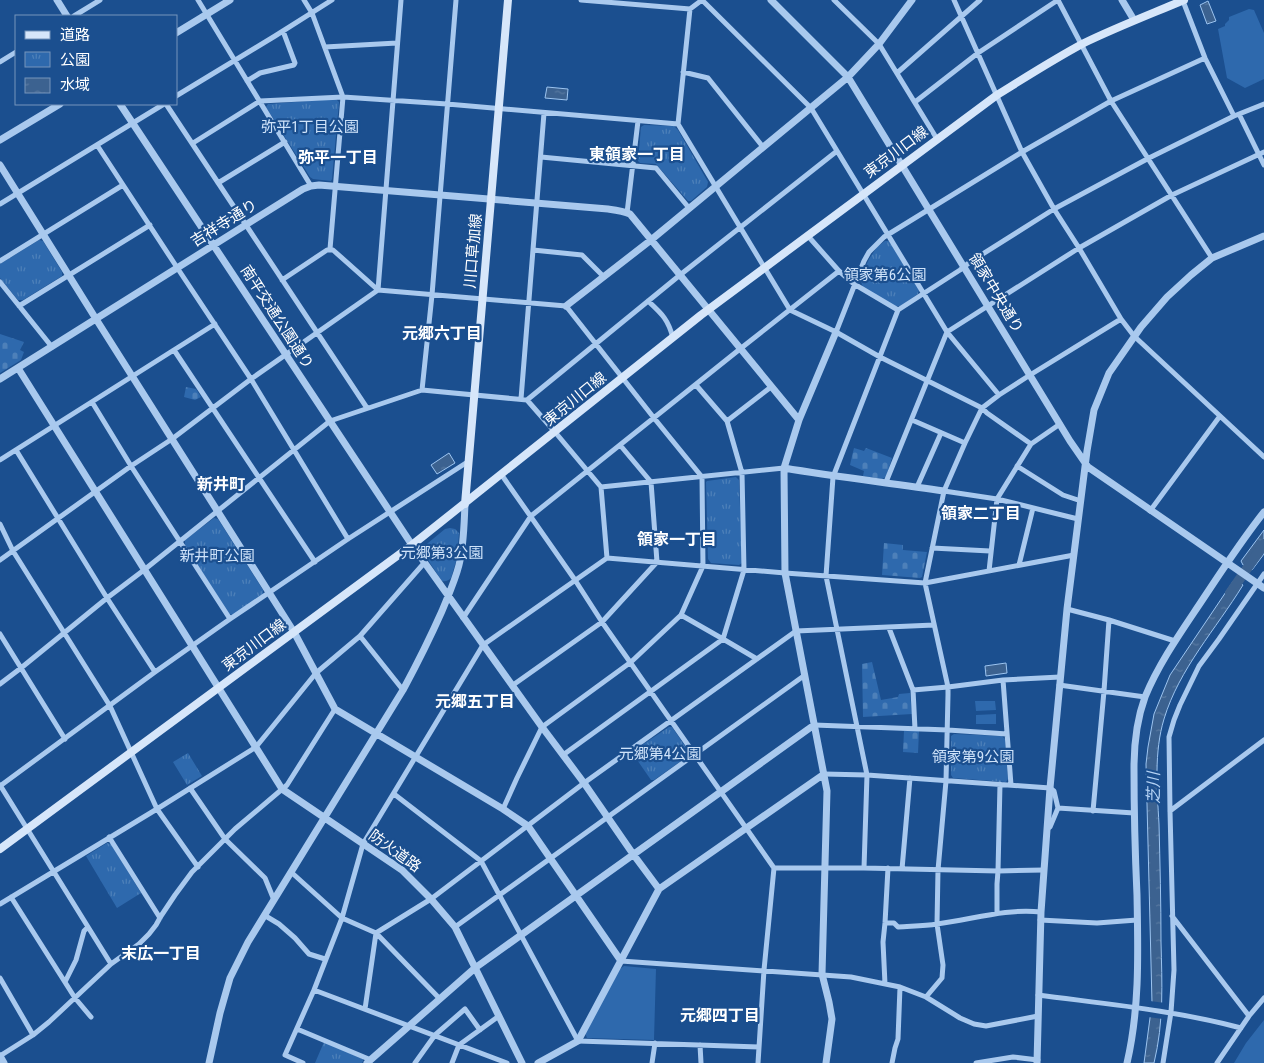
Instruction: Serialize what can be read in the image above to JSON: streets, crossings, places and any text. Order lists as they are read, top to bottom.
{
  "streets": {
    "main road": ["東京川口線", "川口草加線"],
    "street": [
      "吉祥寺通り",
      "領家中央通り",
      "南平交通公園通り",
      "防火道路"
    ]
  },
  "crossings": [
    ["東京川口線", "川口草加線"],
    ["東京川口線", "領家中央通り"],
    ["東京川口線", "南平交通公園通り"],
    ["東京川口線", "防火道路"],
    ["吉祥寺通り", "川口草加線"],
    ["吉祥寺通り", "南平交通公園通り"],
    ["吉祥寺通り", "防火道路"]
  ],
  "districts": [
    "東領家一丁目",
    "弥平一丁目",
    "元郷六丁目",
    "新井町",
    "領家二丁目",
    "領家一丁目",
    "元郷五丁目",
    "末広一丁目",
    "元郷四丁目"
  ],
  "water": ["芝川"],
  "parks": [
    "弥平1丁目公園",
    "領家第6公園",
    "元郷第3公園",
    "新井町公園",
    "元郷第4公園",
    "領家第9公園"
  ],
  "legend": ["道路", "公園", "水域"]
}
